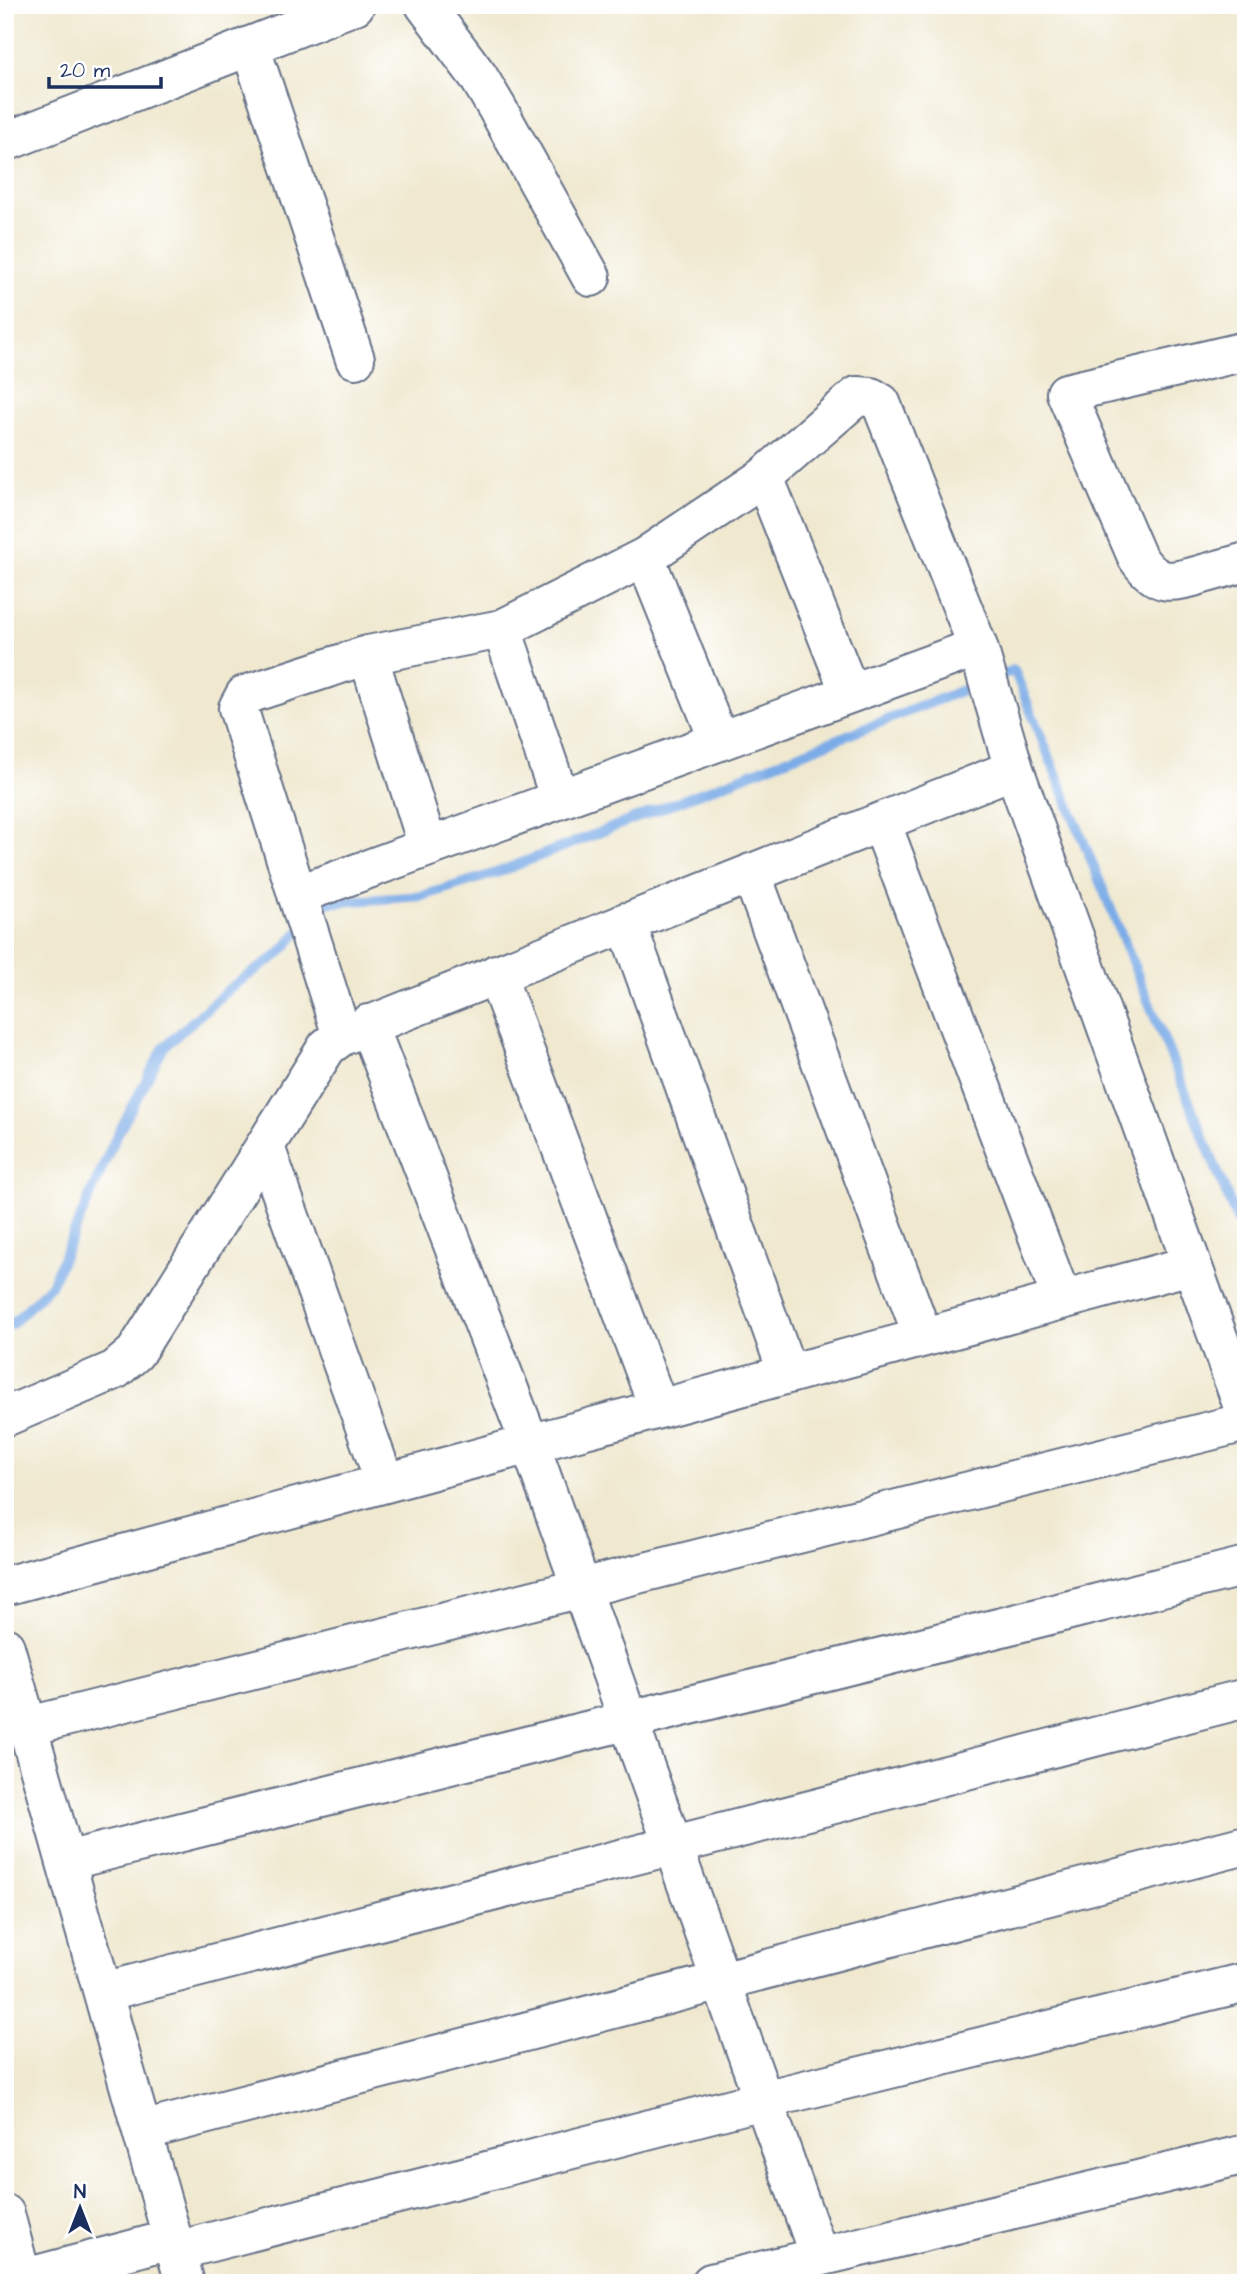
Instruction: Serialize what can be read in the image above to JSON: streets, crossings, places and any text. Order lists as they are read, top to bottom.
{
  "scale_bar": "20 m",
  "north": "top"
}
